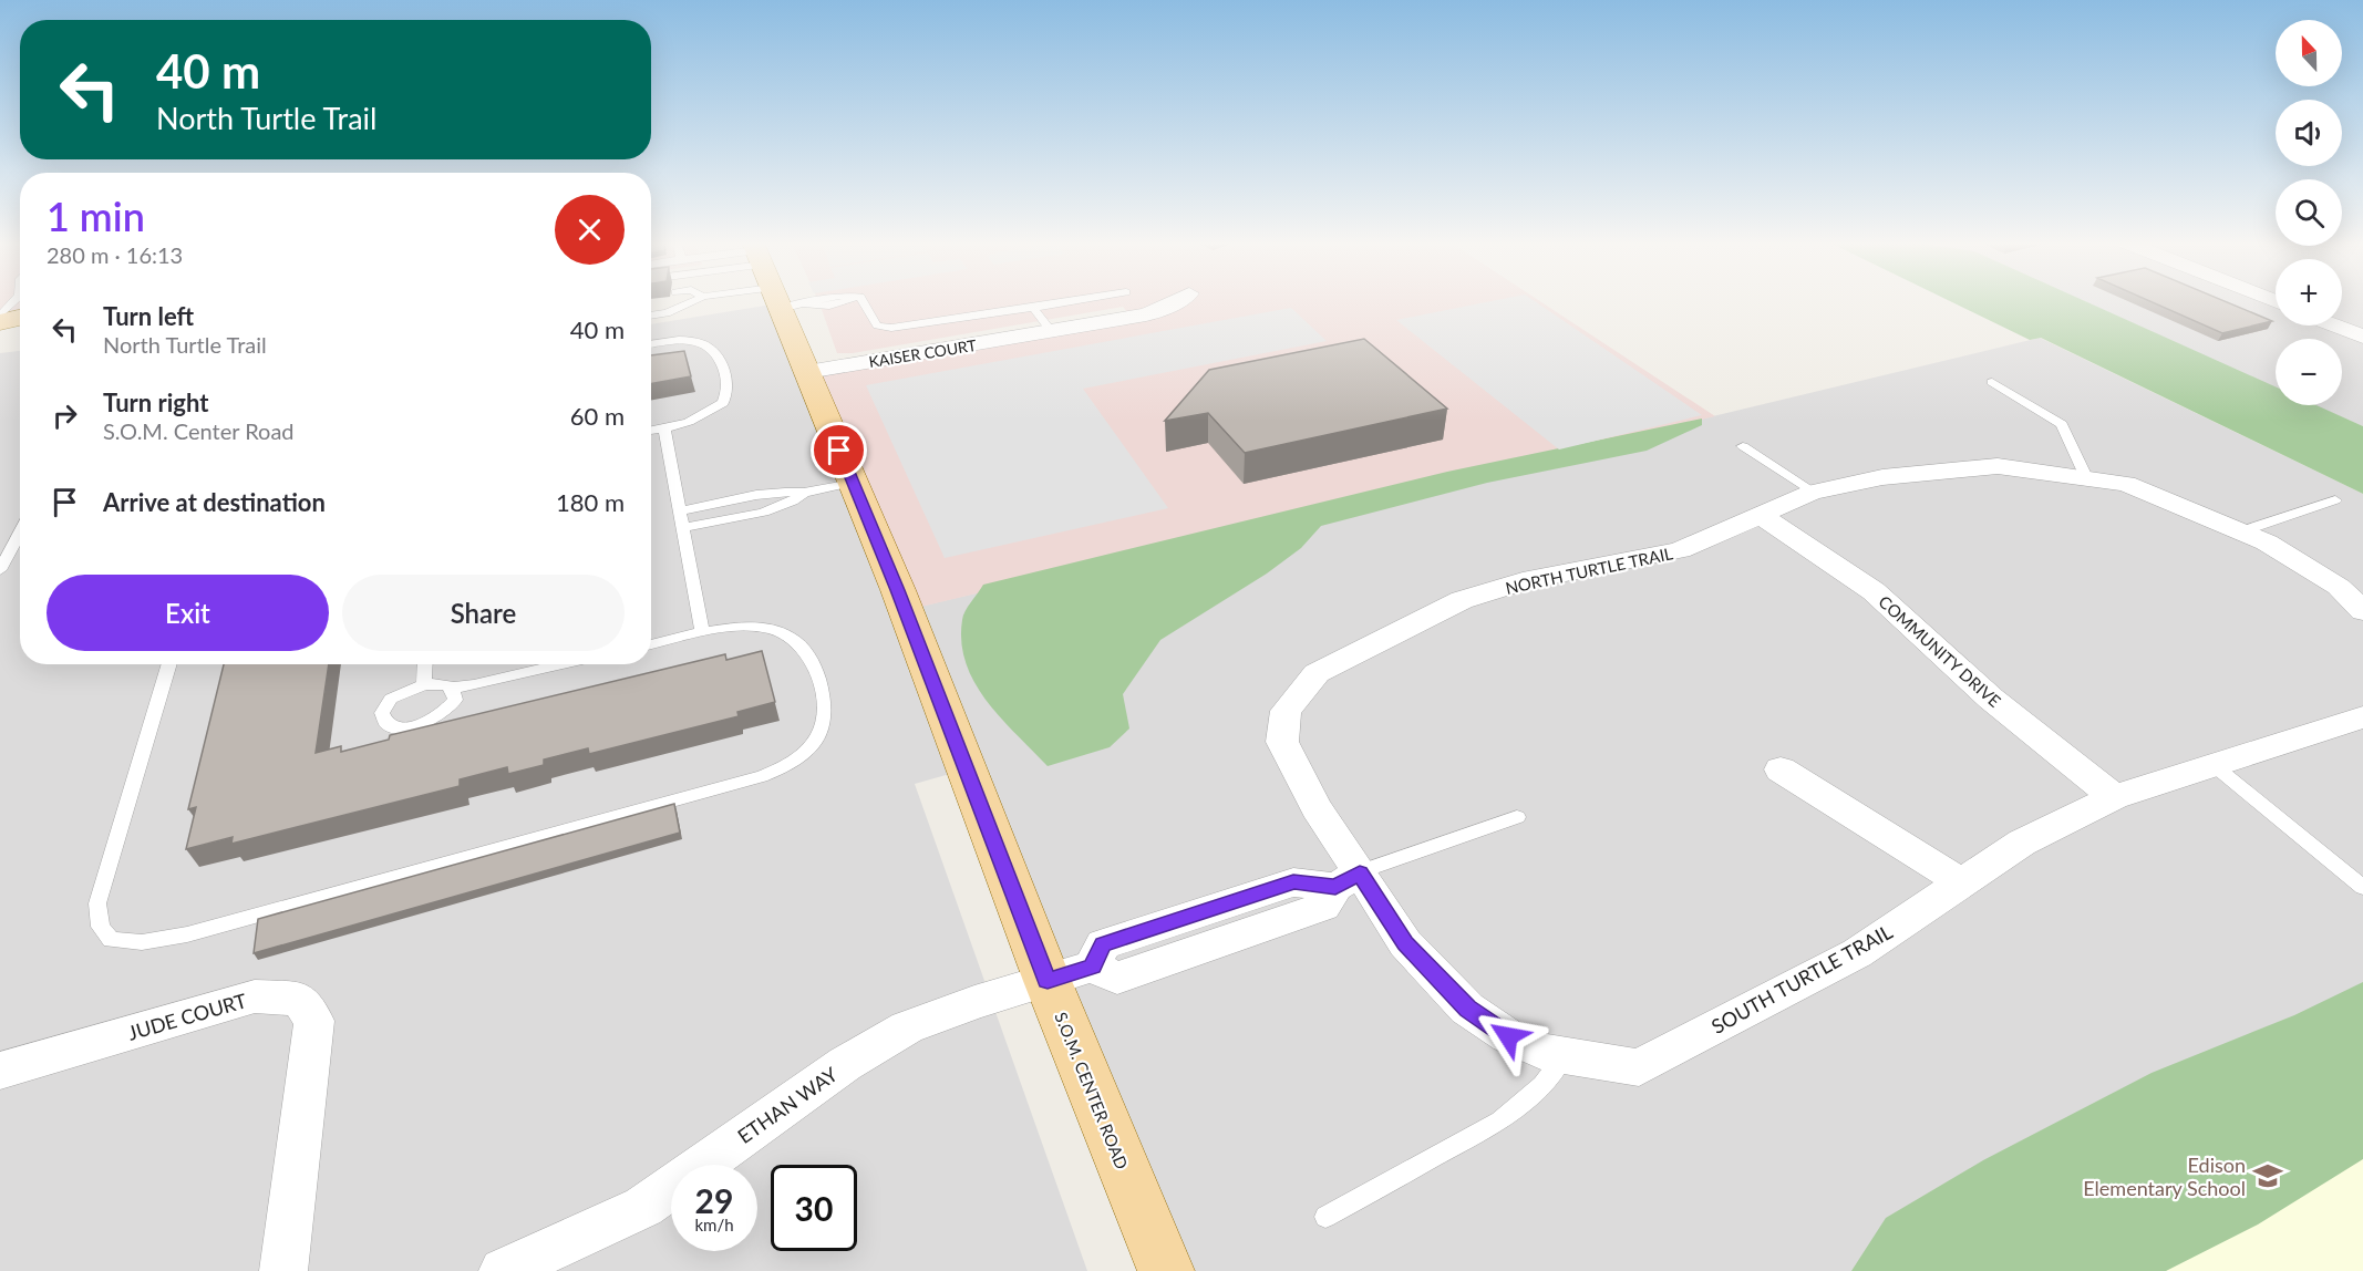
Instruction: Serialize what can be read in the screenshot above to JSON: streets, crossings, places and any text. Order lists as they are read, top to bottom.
{
  "streets": {
    "main road": ["S.O.M. CENTER ROAD"],
    "street": [
      "KAISER COURT",
      "NORTH TURTLE TRAIL",
      "COMMUNITY DRIVE",
      "SOUTH TURTLE TRAIL",
      "JUDE COURT",
      "ETHAN WAY"
    ]
  },
  "crossings": [
    ["KAISER COURT", "S.O.M. CENTER ROAD"],
    ["NORTH TURTLE TRAIL", "COMMUNITY DRIVE"],
    ["NORTH TURTLE TRAIL", "SOUTH TURTLE TRAIL"],
    ["COMMUNITY DRIVE", "SOUTH TURTLE TRAIL"],
    ["S.O.M. CENTER ROAD", "ETHAN WAY"]
  ],
  "places": {
    "school or university": ["Edison Elementary School"]
  },
  "north": "top",
  "page": {
    "map_buttons": ["+", "−"],
    "turn": ["40 m", "North Turtle Trail"],
    "heading": ["1 min", "280 m · 16:13"],
    "list": [
      {
        "name": "Turn left",
        "note": "North Turtle Trail",
        "value": "40 m"
      },
      {
        "name": "Turn right",
        "note": "S.O.M. Center Road",
        "value": "60 m"
      },
      {
        "name": "Arrive at destination",
        "value": "180 m"
      }
    ],
    "buttons": ["Exit", "Share"],
    "speed": "29 km/h",
    "limit": "30"
  }
}
